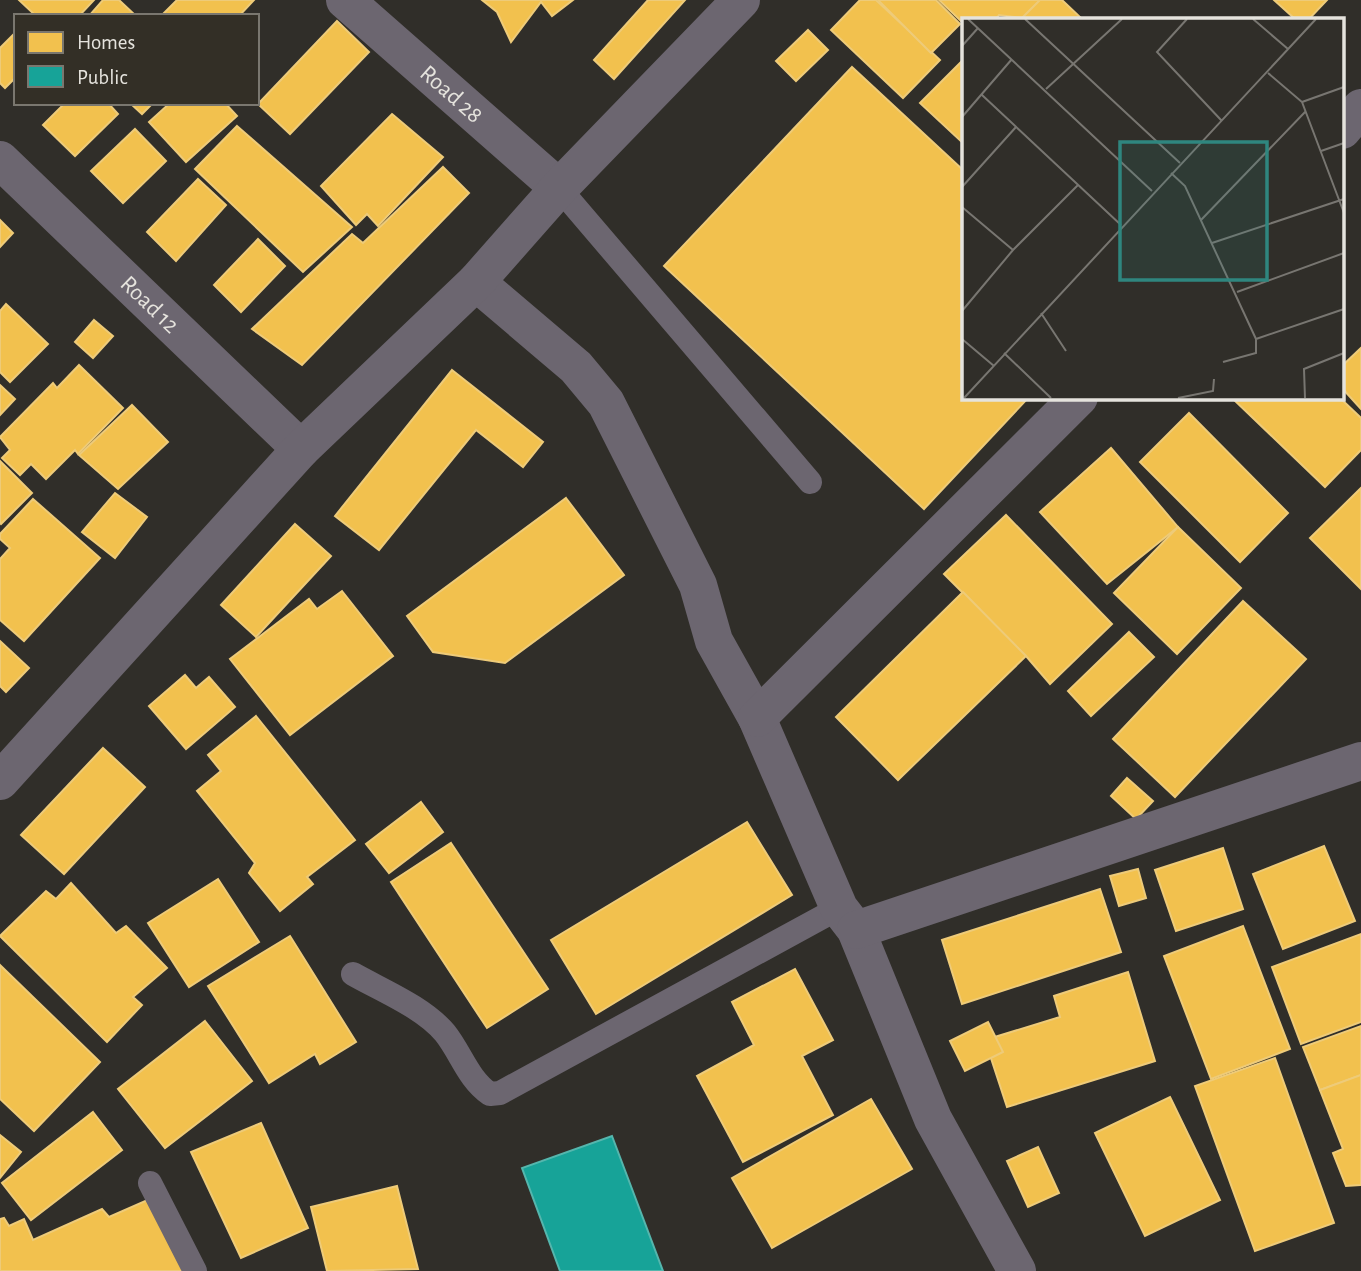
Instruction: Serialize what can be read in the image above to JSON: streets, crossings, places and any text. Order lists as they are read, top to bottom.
{
  "streets": {
    "street": ["Road 28", "Road 12"]
  },
  "legend": ["Homes", "Public"]
}
